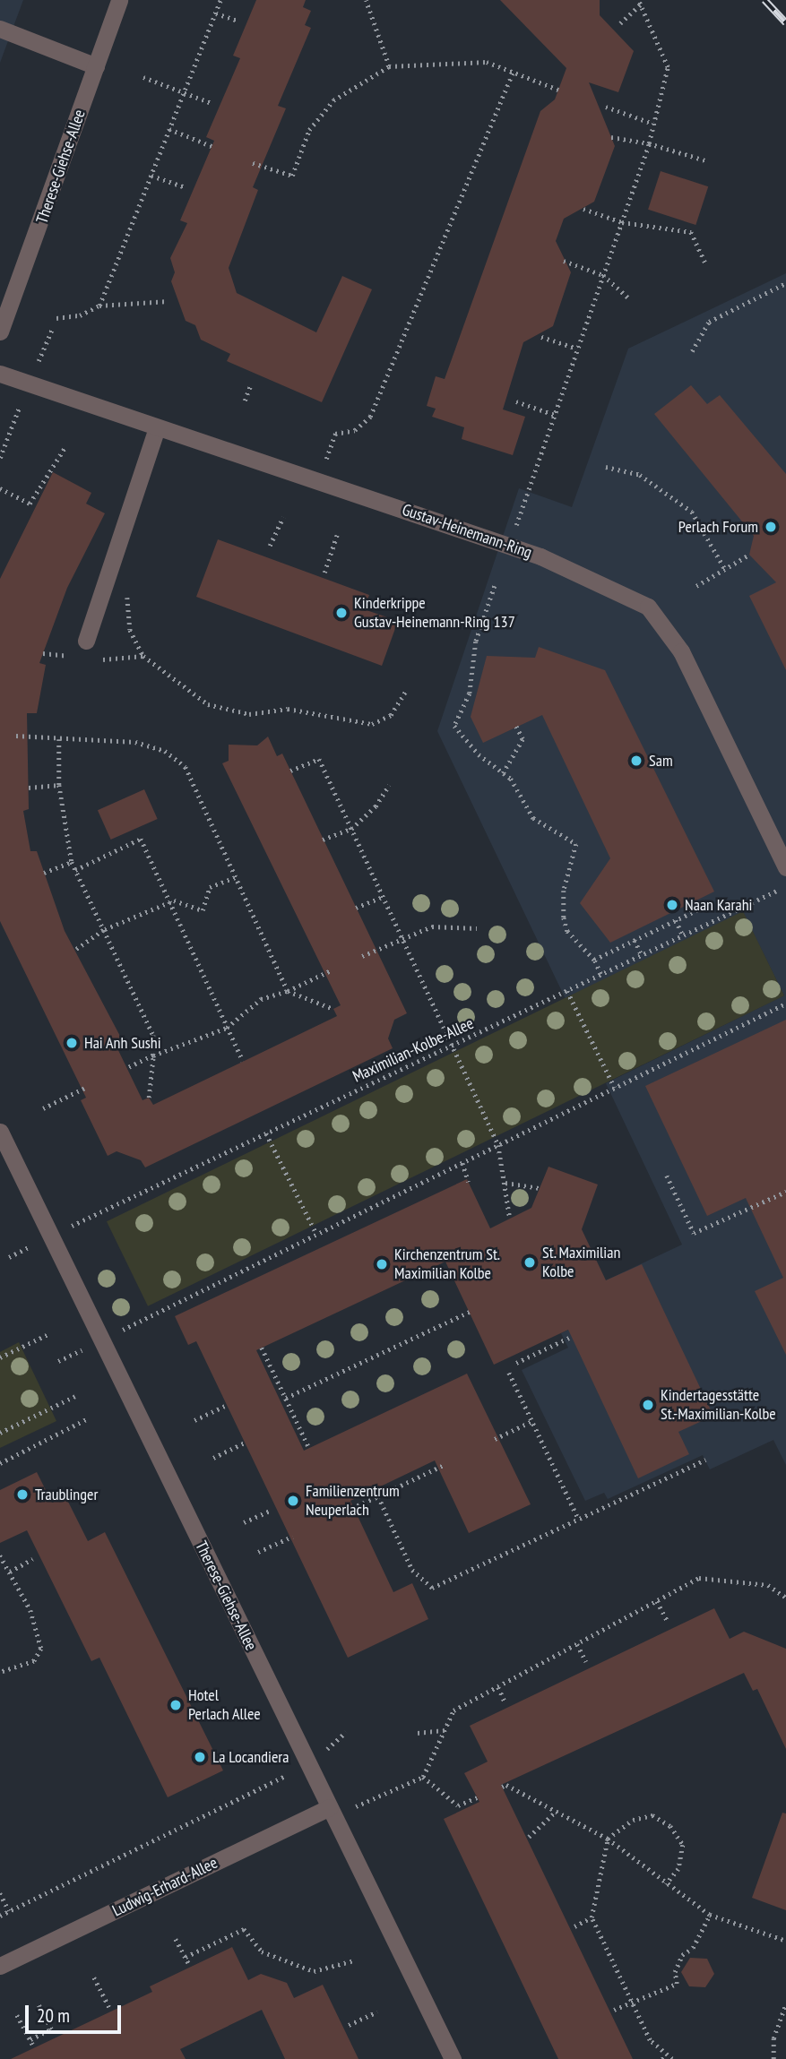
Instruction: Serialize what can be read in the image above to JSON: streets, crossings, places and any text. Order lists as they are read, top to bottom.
{
  "streets": {
    "street": ["Therese-Giehse-Allee", "Gustav-Heinemann-Ring", "Ludwig-Erhard-Allee"],
    "path": ["Maximilian-Kolbe-Allee"]
  },
  "crossings": [
    ["Therese-Giehse-Allee", "Maximilian-Kolbe-Allee"],
    ["Therese-Giehse-Allee", "Ludwig-Erhard-Allee"]
  ],
  "places": [
    "Perlach Forum",
    "Kinderkrippe Gustav-Heinemann-Ring 137",
    "Sam",
    "Naan Karahi",
    "Hai Anh Sushi",
    "St. Maximilian Kolbe",
    "Kirchenzentrum St. Maximilian Kolbe",
    "Kindertagesstätte St.-Maximilian-Kolbe",
    "Traublinger",
    "Familienzentrum Neuperlach",
    "Hotel Perlach Allee",
    "La Locandiera"
  ],
  "scale_bar": "20 m"
}
